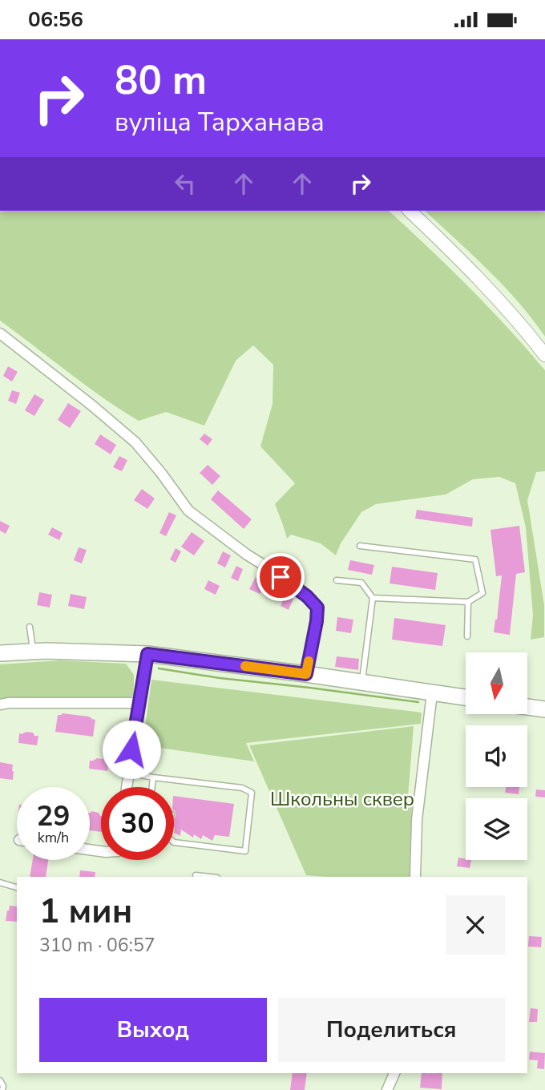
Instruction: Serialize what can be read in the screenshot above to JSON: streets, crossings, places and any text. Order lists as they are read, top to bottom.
{
  "parks": ["Школьны сквер"],
  "north": "bottom",
  "page": {
    "status": "06:56",
    "turn": ["80 m", "вуліца Тарханава"],
    "speed": "29 km/h",
    "limit": "30",
    "heading": ["1 мин", "310 m · 06:57"],
    "buttons": ["Выход", "Поделиться"]
  }
}
